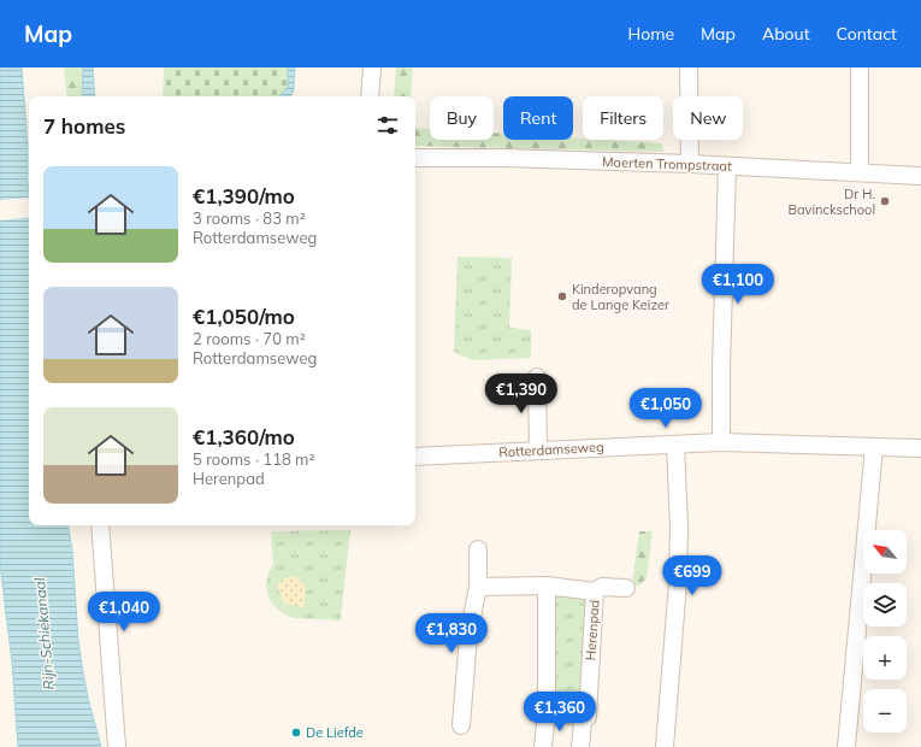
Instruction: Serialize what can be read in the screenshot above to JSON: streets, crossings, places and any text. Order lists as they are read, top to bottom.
{
  "streets": {
    "street": ["Maerten Trompstraat", "Rotterdamseweg", "Herenpad"]
  },
  "water": ["Rijn-Schiekanaal"],
  "places": ["Dr H. Bavinckschool", "Kinderopvang de Lange Keizer", "De Liefde"],
  "north": "top left",
  "page": {
    "header": "Map",
    "nav": [
      "Home",
      "Map",
      "About",
      "Contact"
    ],
    "chip": [
      "Buy",
      "Rent",
      "Filters",
      "New"
    ],
    "heading": "7 homes",
    "list": [
      {
        "name": "€1,390/mo",
        "note": "3 rooms · 83 m² · Rotterdamseweg"
      },
      {
        "name": "€1,050/mo",
        "note": "2 rooms · 70 m² · Rotterdamseweg"
      },
      {
        "name": "€1,360/mo",
        "note": "5 rooms · 118 m² · Herenpad"
      }
    ],
    "price": [
      "€1,100",
      "€1,390",
      "€1,050",
      "€699",
      "€1,040",
      "€1,830",
      "€1,360"
    ],
    "map_buttons": ["+", "−"]
  }
}
